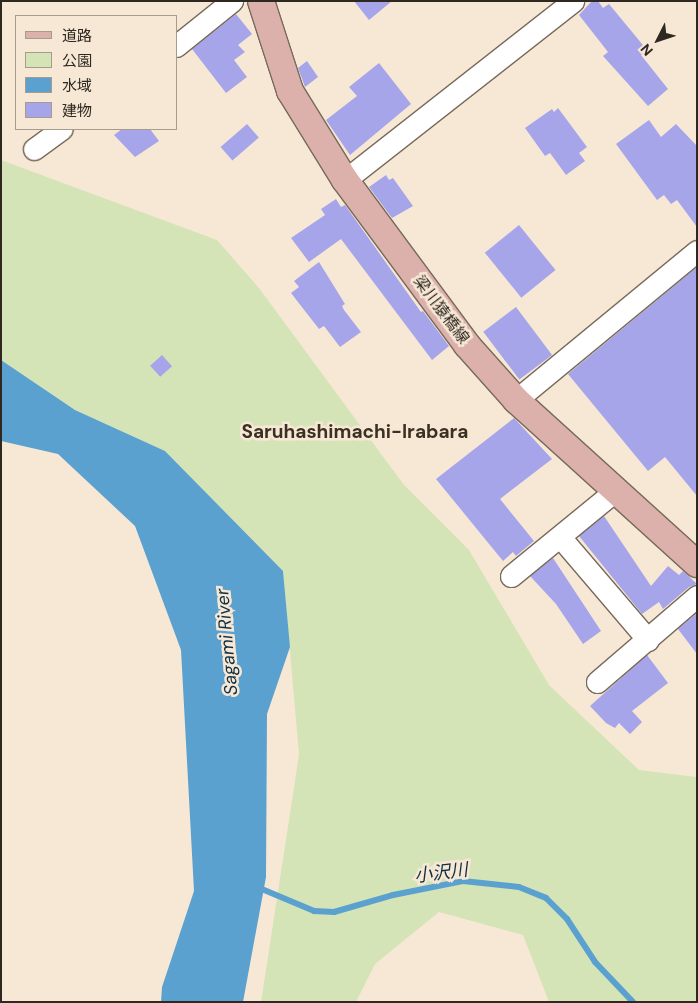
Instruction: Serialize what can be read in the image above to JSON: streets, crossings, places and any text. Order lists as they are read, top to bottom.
{
  "streets": {
    "main road": ["梁川猿橋線"]
  },
  "districts": ["Saruhashimachi-Irabara"],
  "water": ["Sagami River", "小沢川"],
  "legend": [
    "道路",
    "公園",
    "水域",
    "建物"
  ],
  "north": "bottom left"
}
